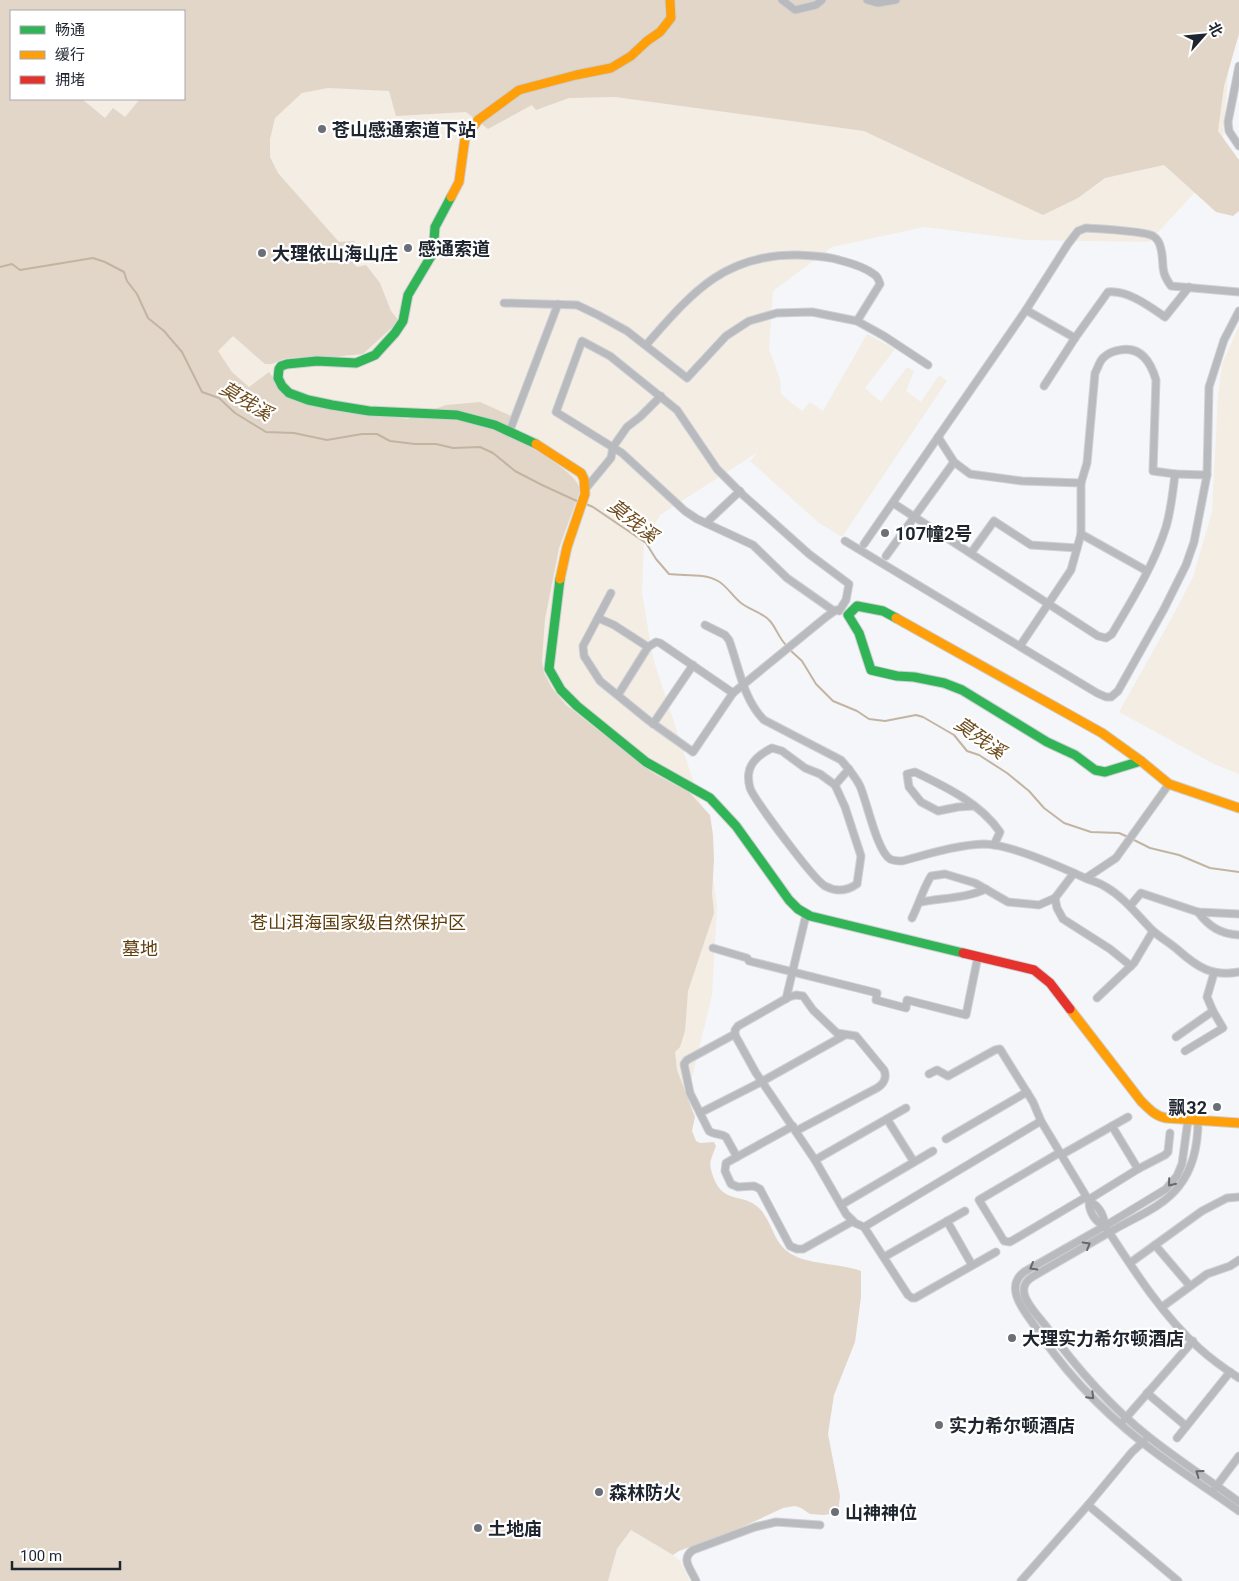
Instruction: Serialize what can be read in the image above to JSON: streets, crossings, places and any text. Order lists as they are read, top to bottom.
{
  "water": ["莫残溪"],
  "parks": ["苍山洱海国家级自然保护区", "墓地"],
  "places": [
    "苍山感通索道下站",
    "感通索道",
    "大理依山海山庄",
    "107幢2号",
    "飘32",
    "大理实力希尔顿酒店",
    "实力希尔顿酒店",
    "森林防火",
    "山神神位",
    "土地庙"
  ],
  "legend": ["畅通", "缓行", "拥堵"],
  "scale_bar": "100 m",
  "north": "top right"
}
